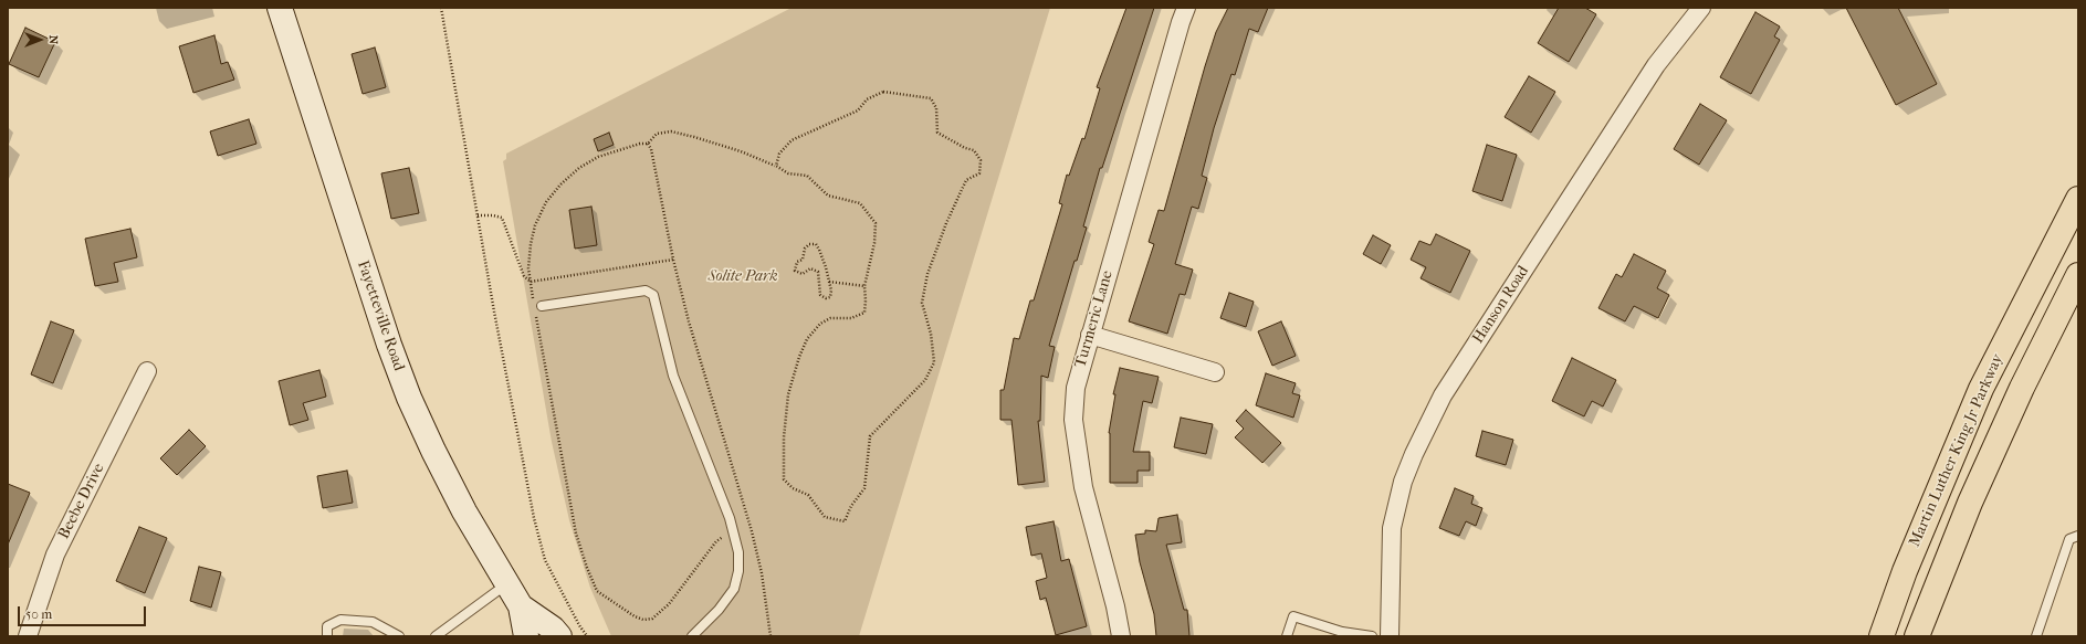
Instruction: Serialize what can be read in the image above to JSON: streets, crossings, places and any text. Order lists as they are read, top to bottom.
{
  "streets": {
    "main road": ["Fayetteville Road", "Martin Luther King Jr Parkway"],
    "street": ["Hanson Road", "Turmeric Lane", "Beebe Drive"]
  },
  "parks": ["Solite Park"],
  "scale_bar": "50 m",
  "north": "right"
}
